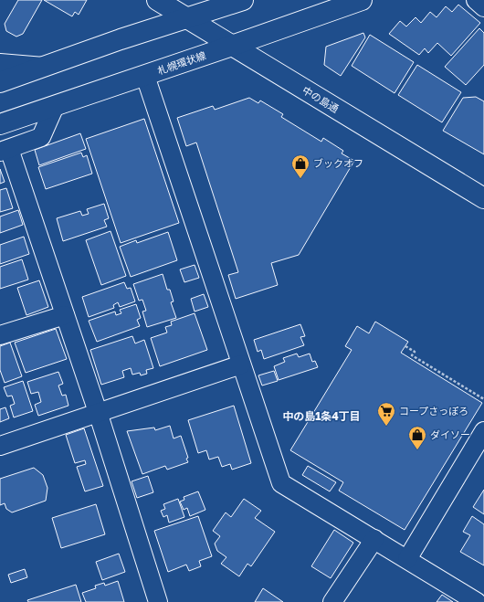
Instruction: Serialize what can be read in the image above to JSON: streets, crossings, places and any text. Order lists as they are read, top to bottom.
{
  "streets": {
    "main road": ["札幌環状線", "中の島通"]
  },
  "crossings": [
    ["札幌環状線", "中の島通"]
  ],
  "districts": ["中の島1条4丁目"],
  "places": {
    "shop": ["ブックオフ", "ダイソー"],
    "supermarket": ["コープさっぽろ"]
  }
}
